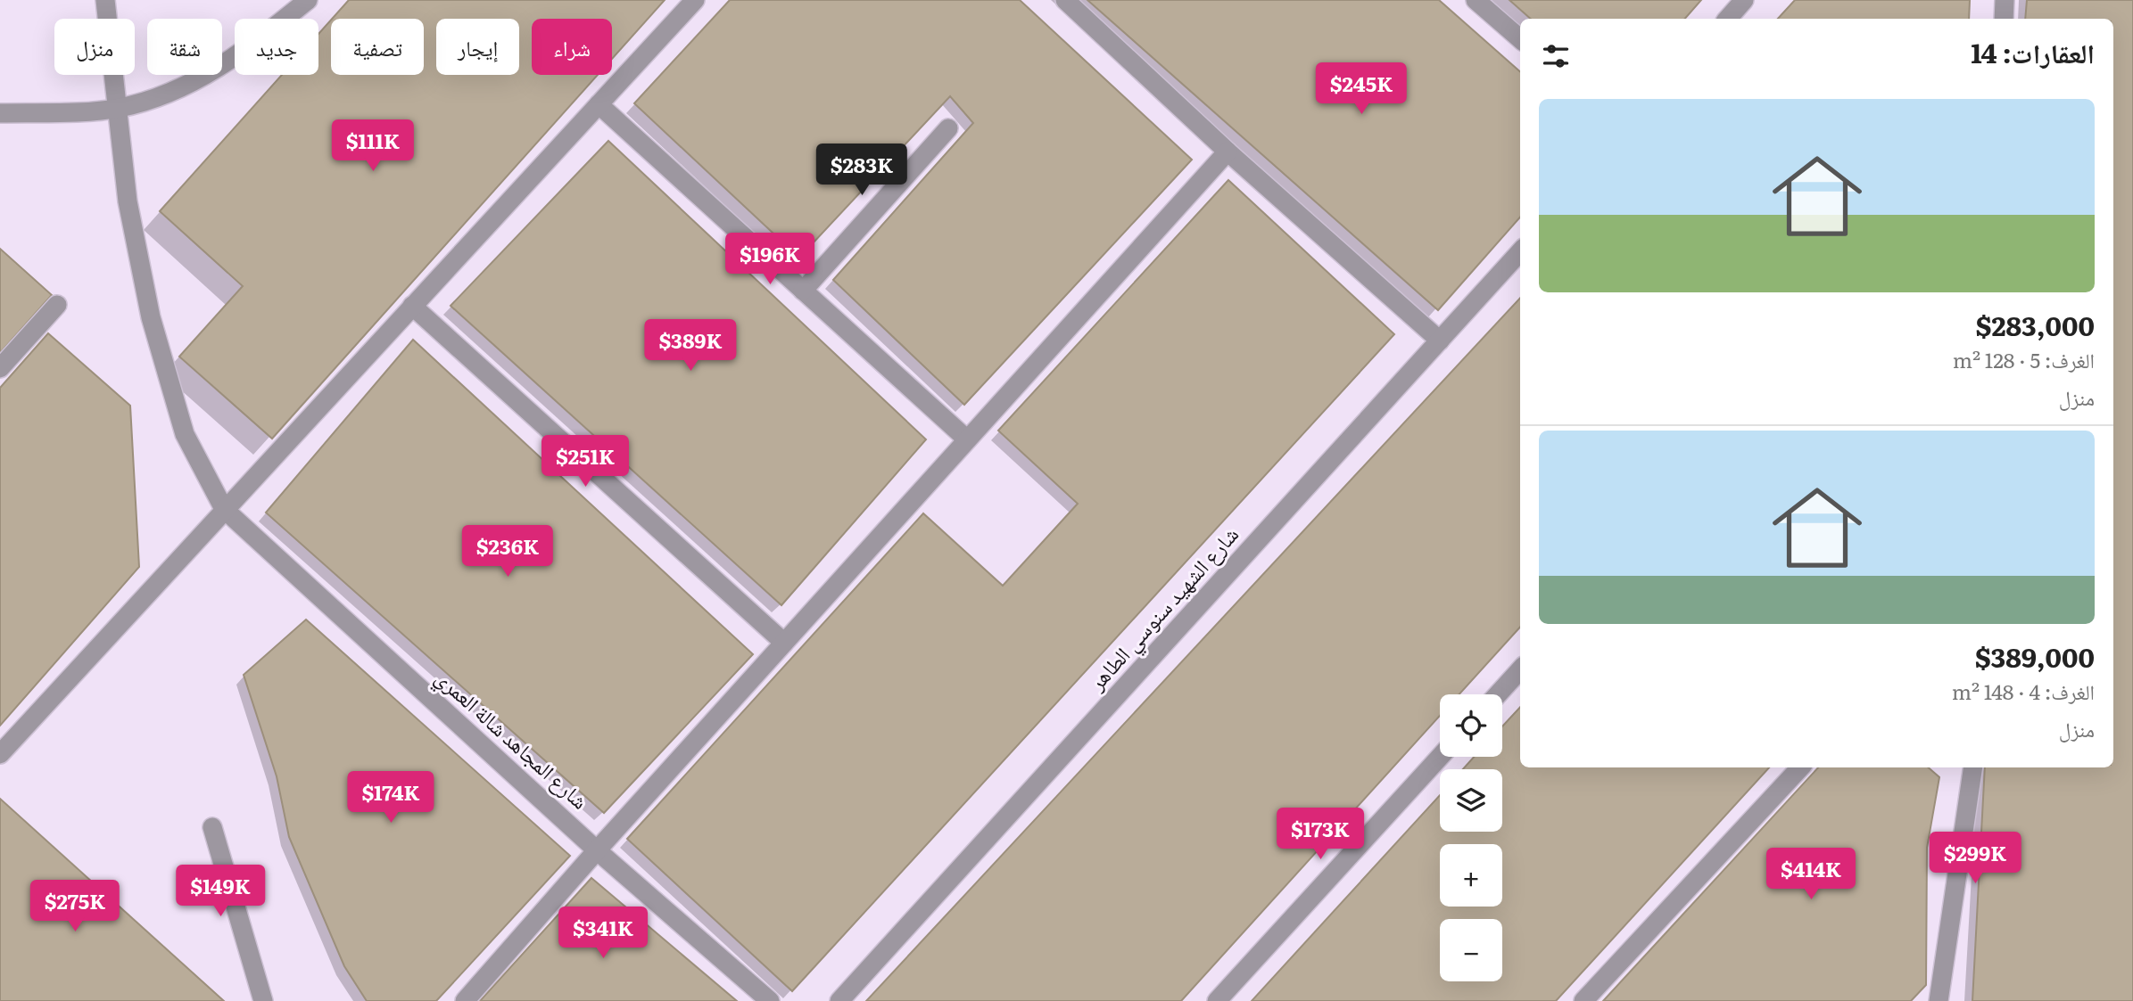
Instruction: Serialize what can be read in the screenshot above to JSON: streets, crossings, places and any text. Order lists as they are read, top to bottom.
{
  "streets": {
    "street": ["شارع الشهيد سنوسي الطاهر", "شارع المجاهد شالة العمري"]
  },
  "page": {
    "chip": [
      "شراء",
      "إيجار",
      "تصفية",
      "جديد",
      "شقة",
      "منزل"
    ],
    "heading": "العقارات: 14",
    "price": [
      "$245K",
      "$111K",
      "$283K",
      "$196K",
      "$389K",
      "$251K",
      "$236K",
      "$174K",
      "$173K",
      "$299K",
      "$414K",
      "$149K",
      "$275K",
      "$341K"
    ],
    "list": [
      {
        "name": "$283,000",
        "note": "الغرف: 5 · 128 m² · منزل"
      },
      {
        "name": "$389,000",
        "note": "الغرف: 4 · 148 m² · منزل"
      }
    ],
    "map_buttons": ["+", "−"]
  }
}
